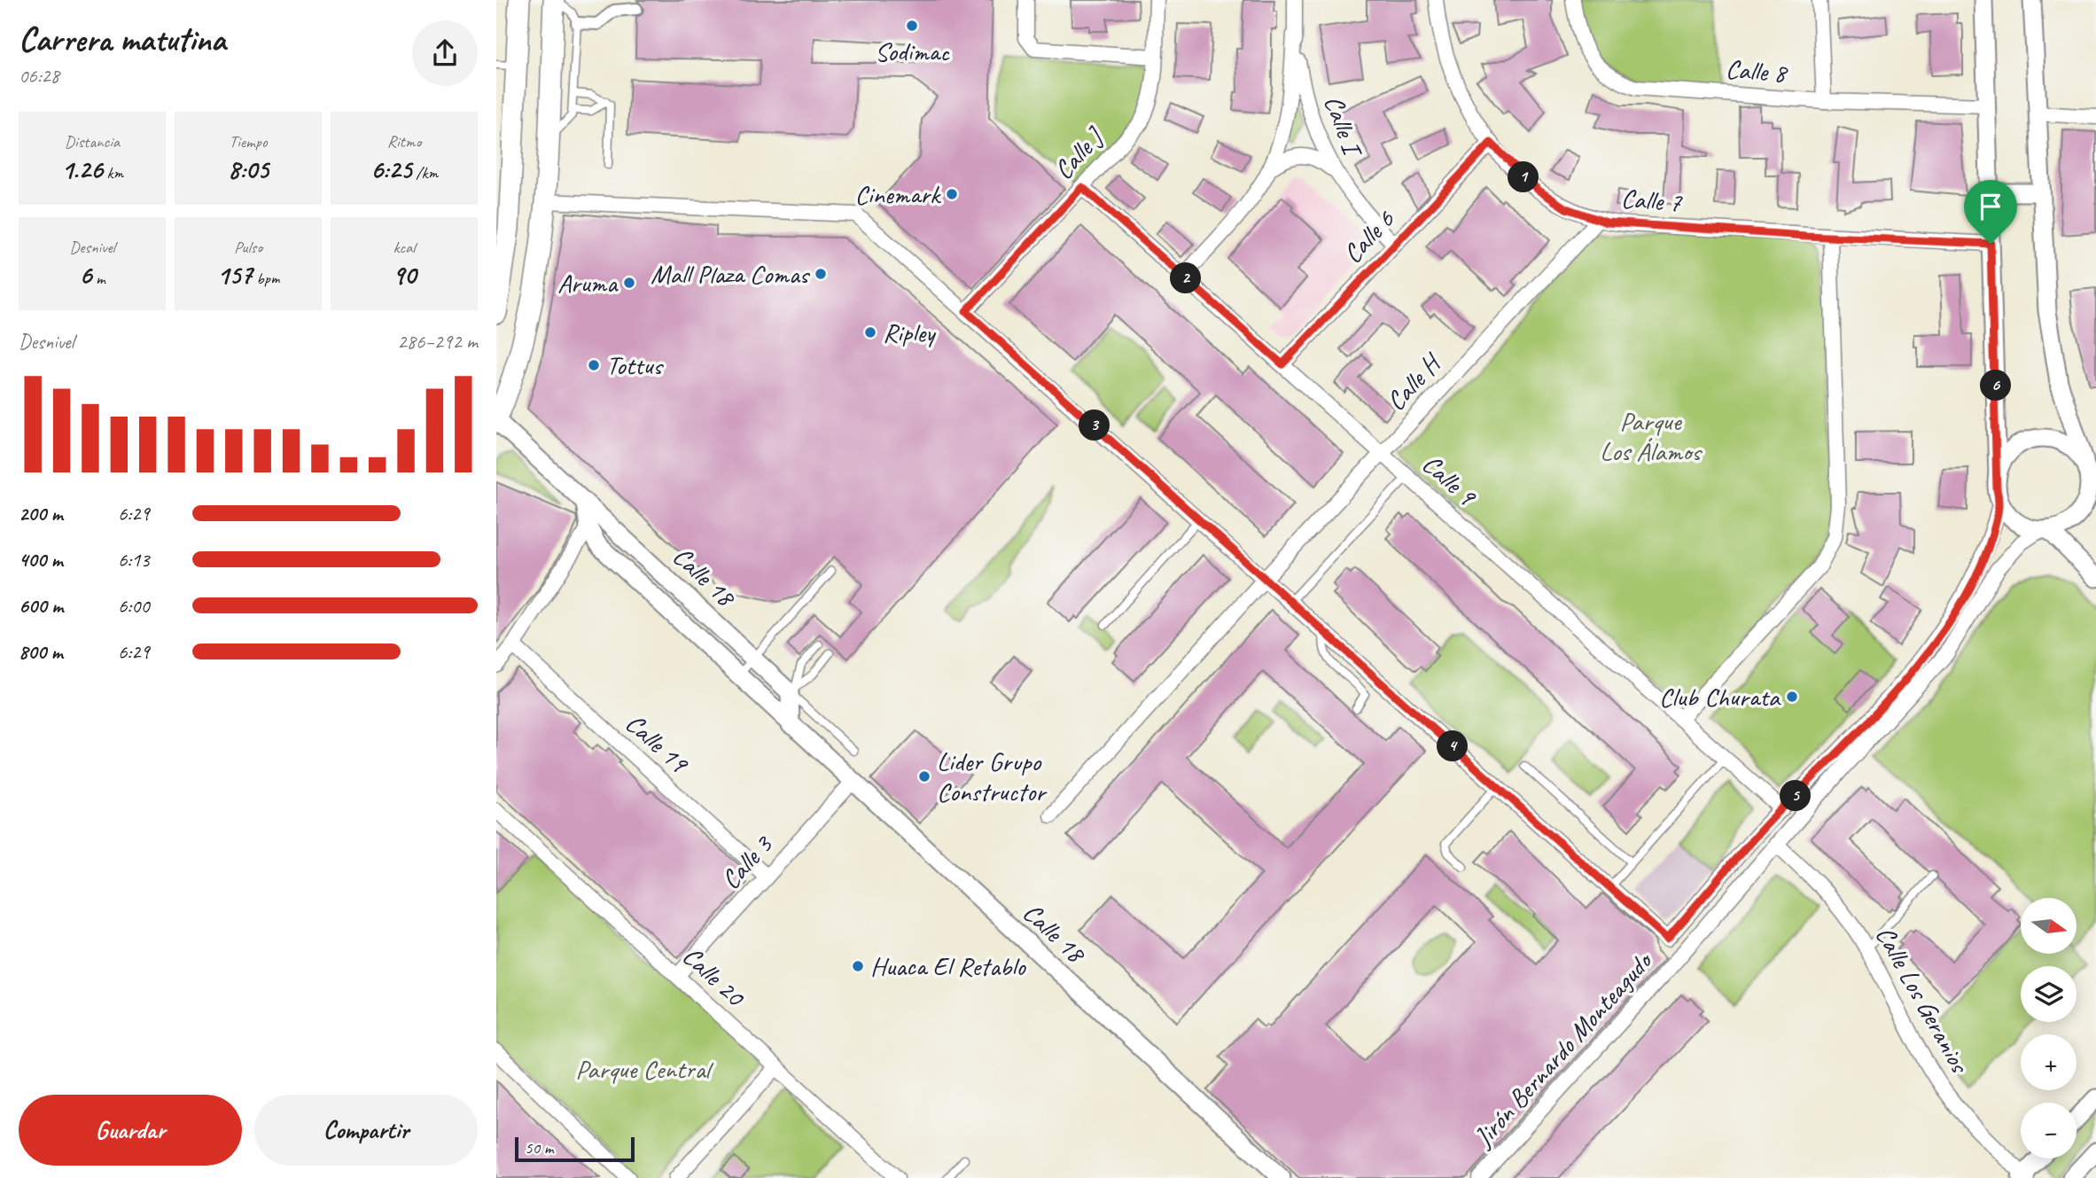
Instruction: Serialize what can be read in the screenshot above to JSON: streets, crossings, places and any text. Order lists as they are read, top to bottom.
{
  "streets": {
    "street": [
      "Calle 8",
      "Calle I",
      "Calle J",
      "Calle 7",
      "Calle 6",
      "Calle H",
      "Calle 9",
      "Calle 18",
      "Calle 19",
      "Calle 3",
      "Calle 20",
      "Calle Los Geranios",
      "Jirón Bernardo Monteagudo"
    ]
  },
  "crossings": [
    ["Calle I", "Calle 6"],
    ["Calle J", "Calle 9"],
    ["Calle 7", "Calle 6"],
    ["Calle 7", "Calle H"],
    ["Calle 6", "Calle 9"],
    ["Calle H", "Calle 9"],
    ["Calle 9", "Jirón Bernardo Monteagudo"],
    ["Calle 18", "Calle 3"],
    ["Calle 19", "Calle 3"],
    ["Calle 3", "Calle 20"],
    ["Calle Los Geranios", "Jirón Bernardo Monteagudo"]
  ],
  "parks": ["Parque Los Álamos", "Parque Central"],
  "places": [
    "Sodimac",
    "Cinemark",
    "Mall Plaza Comas",
    "Aruma",
    "Ripley",
    "Tottus",
    "Club Churata",
    "Lider Grupo Constructor",
    "Huaca El Retablo"
  ],
  "scale_bar": "50 m",
  "north": "right",
  "page": {
    "heading": ["Carrera matutina", "06:28"],
    "stats": [
      ["Distancia", "1.26 km"],
      ["Tiempo", "8:05"],
      ["Ritmo", "6:25 /km"],
      ["Desnivel", "6 m"],
      ["Pulso", "157 bpm"],
      ["kcal", "90"]
    ],
    "pins": [
      "1",
      "2",
      "6",
      "3",
      "4",
      "5"
    ],
    "chart": ["Desnivel", "286–292 m"],
    "list": [
      {
        "name": "200 m",
        "note": "6:29"
      },
      {
        "name": "400 m",
        "note": "6:13"
      },
      {
        "name": "600 m",
        "note": "6:00"
      },
      {
        "name": "800 m",
        "note": "6:29"
      }
    ],
    "map_buttons": ["+", "−"],
    "buttons": ["Guardar", "Compartir"],
    "scale": "50 m"
  }
}
